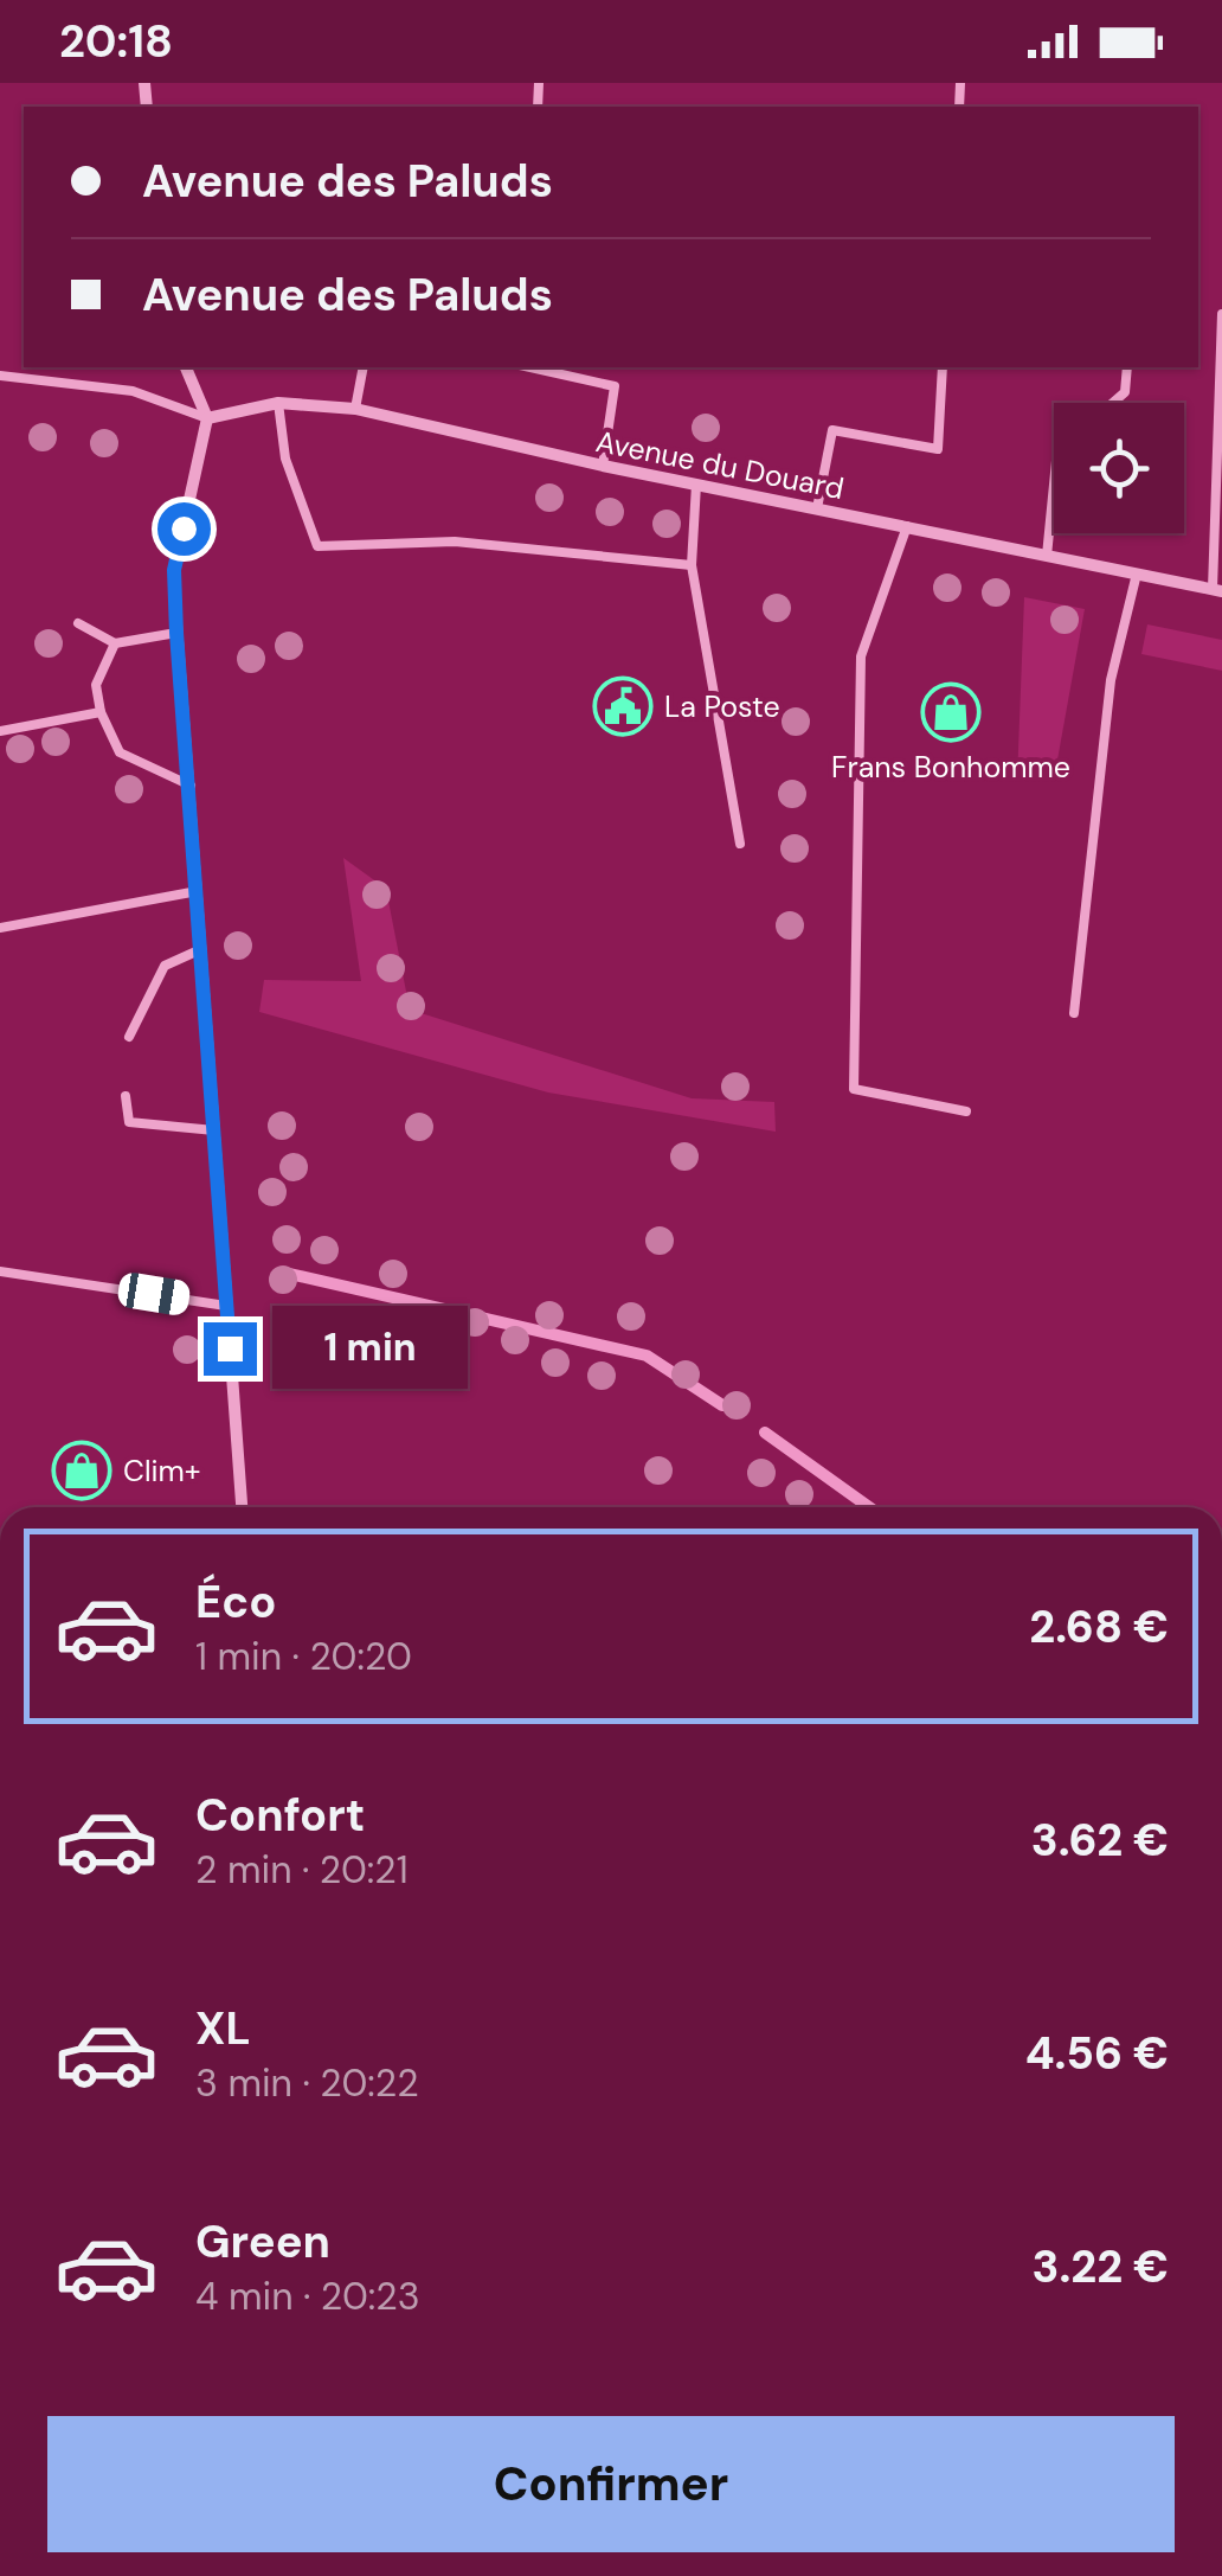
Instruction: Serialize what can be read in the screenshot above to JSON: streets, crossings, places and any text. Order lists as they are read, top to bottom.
{
  "streets": {
    "street": ["Avenue du Douard"]
  },
  "places": {
    "public building": ["La Poste"],
    "shop": ["Frans Bonhomme", "Clim+"]
  },
  "page": {
    "status": "20:18",
    "banner": ["Avenue des Paluds", "Avenue des Paluds"],
    "bubble": "1 min",
    "list": [
      {
        "name": "Éco",
        "note": "1 min · 20:20",
        "value": "2.68 €"
      },
      {
        "name": "Confort",
        "note": "2 min · 20:21",
        "value": "3.62 €"
      },
      {
        "name": "XL",
        "note": "3 min · 20:22",
        "value": "4.56 €"
      },
      {
        "name": "Green",
        "note": "4 min · 20:23",
        "value": "3.22 €"
      }
    ],
    "buttons": "Confirmer"
  }
}
